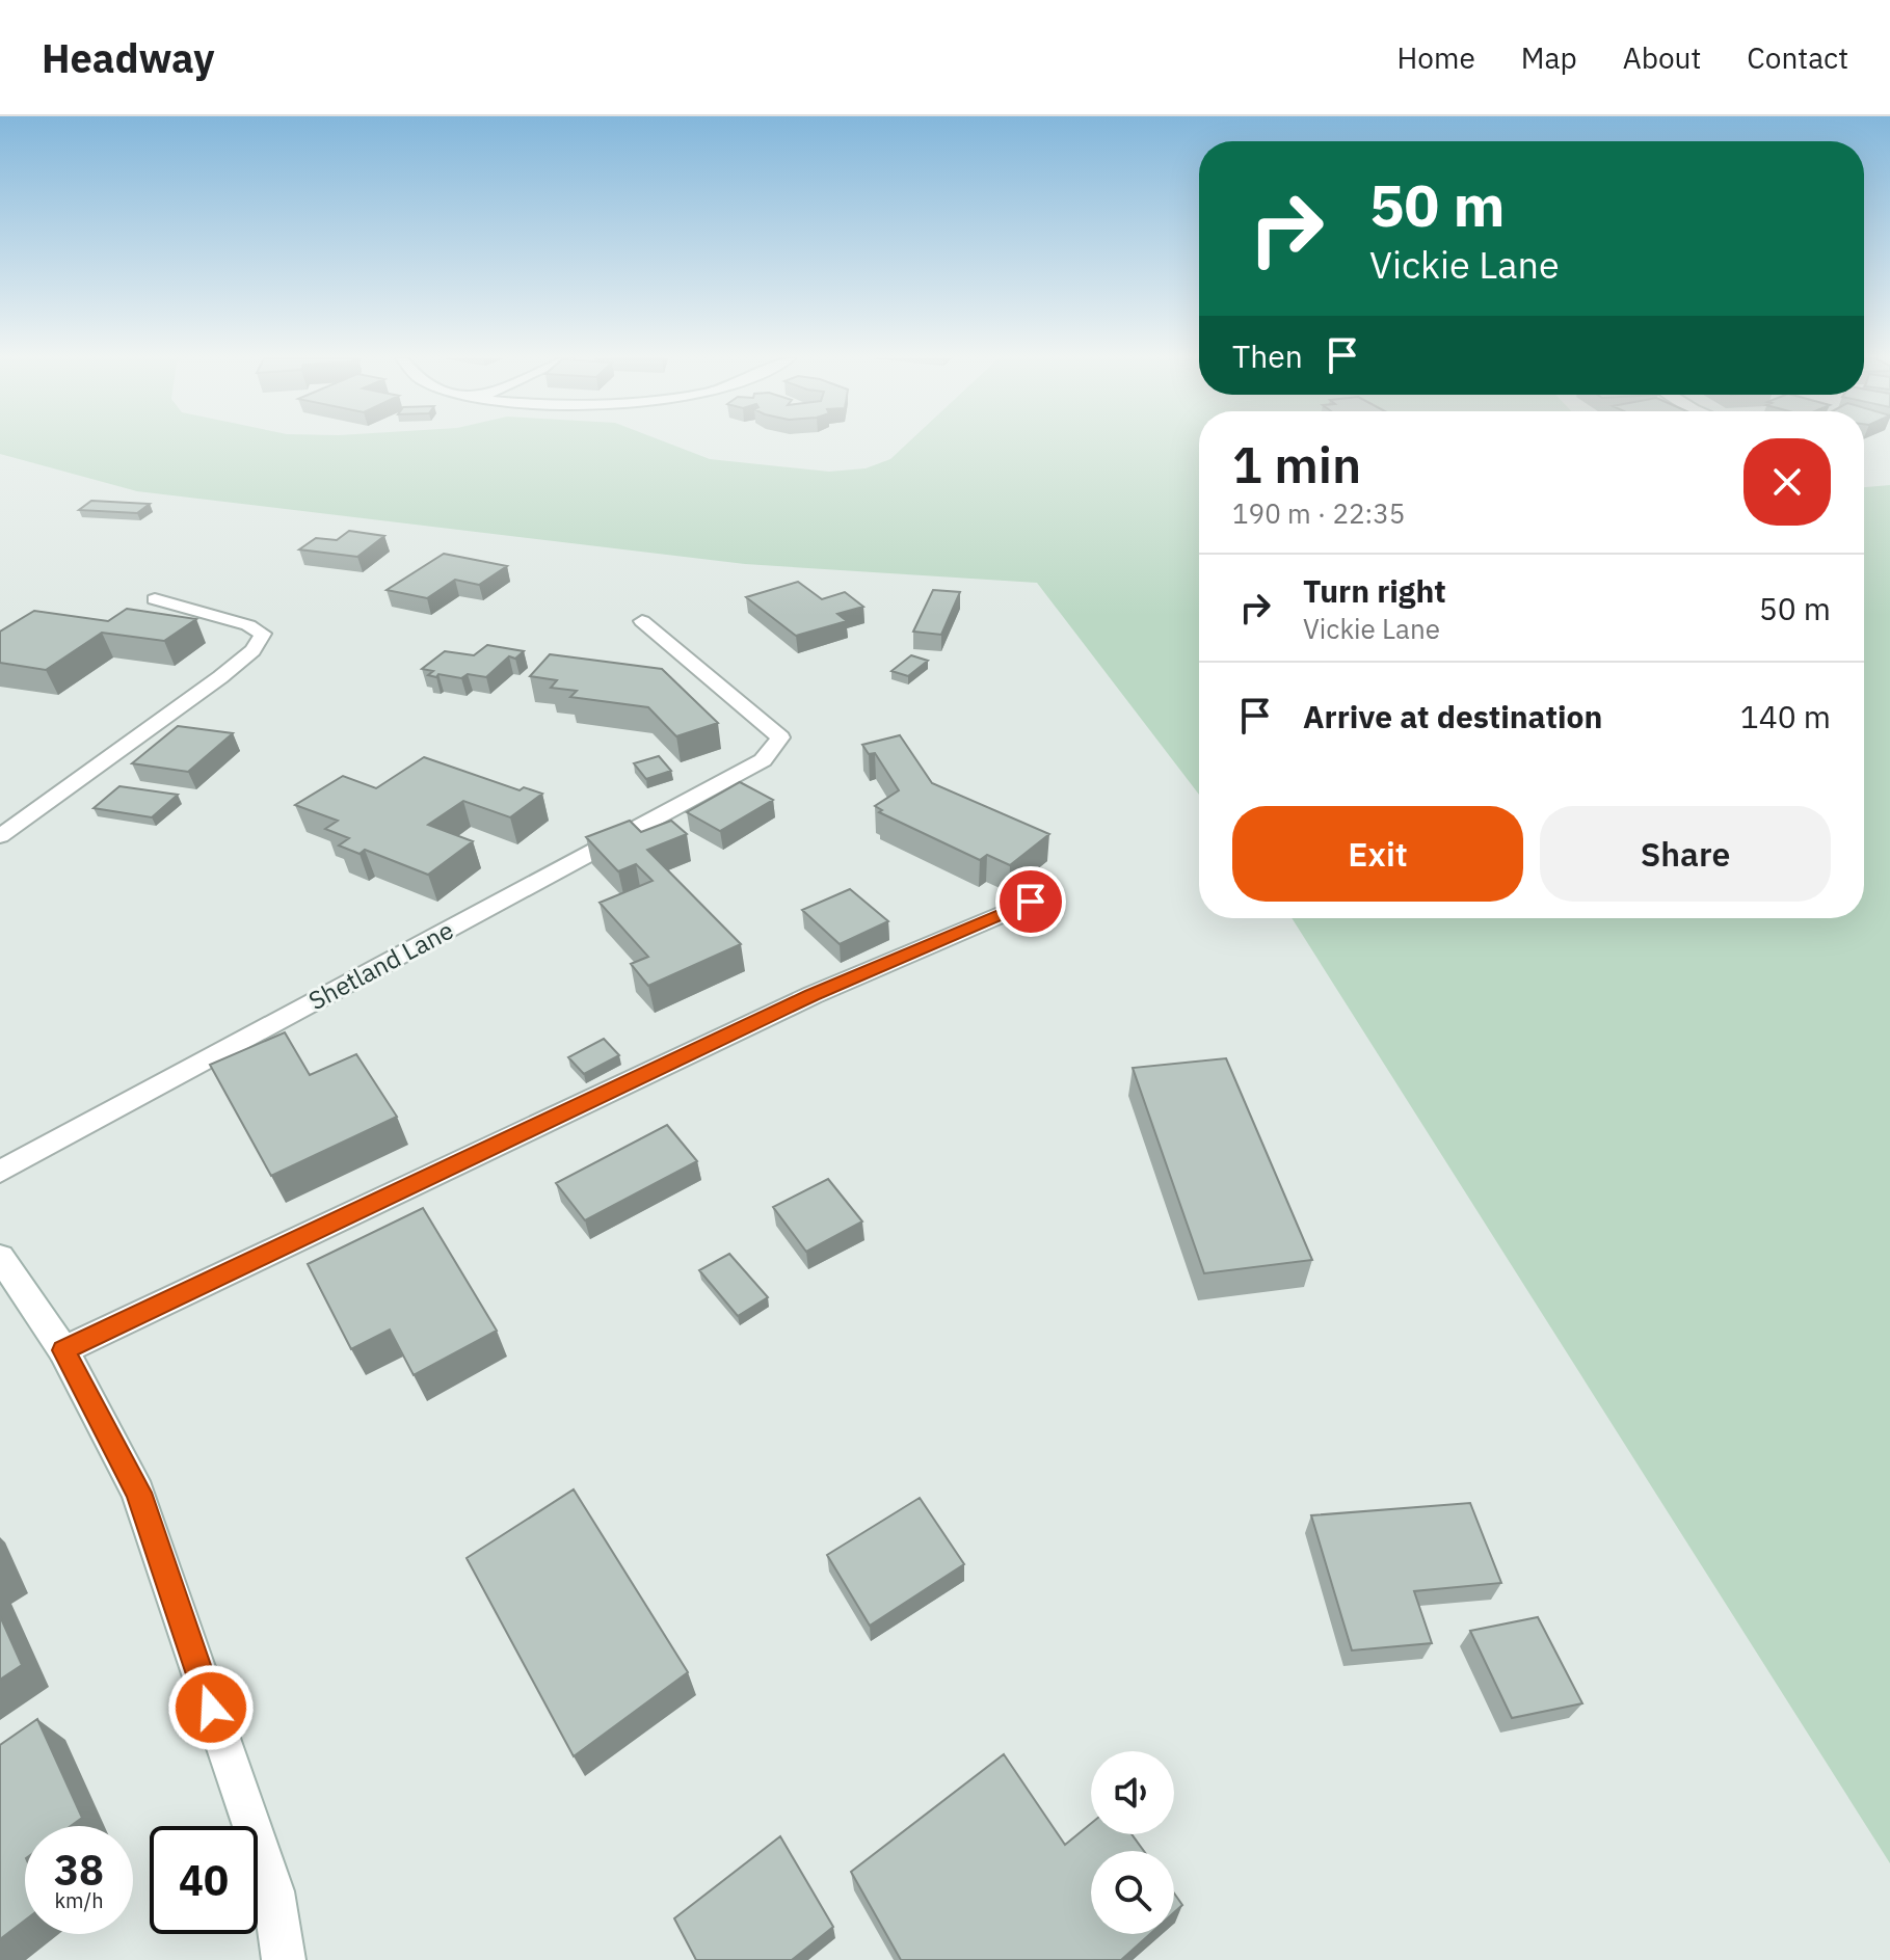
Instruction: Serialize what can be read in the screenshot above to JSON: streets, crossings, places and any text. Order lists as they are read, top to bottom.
{
  "streets": {
    "street": ["Shetland Lane"]
  },
  "page": {
    "header": "Headway",
    "nav": [
      "Home",
      "Map",
      "About",
      "Contact"
    ],
    "turn": ["50 m", "Vickie Lane"],
    "then": "Then",
    "heading": ["1 min", "190 m · 22:35"],
    "list": [
      {
        "name": "Turn right",
        "note": "Vickie Lane",
        "value": "50 m"
      },
      {
        "name": "Arrive at destination",
        "value": "140 m"
      }
    ],
    "buttons": ["Exit", "Share"],
    "speed": "38 km/h",
    "limit": "40"
  }
}
